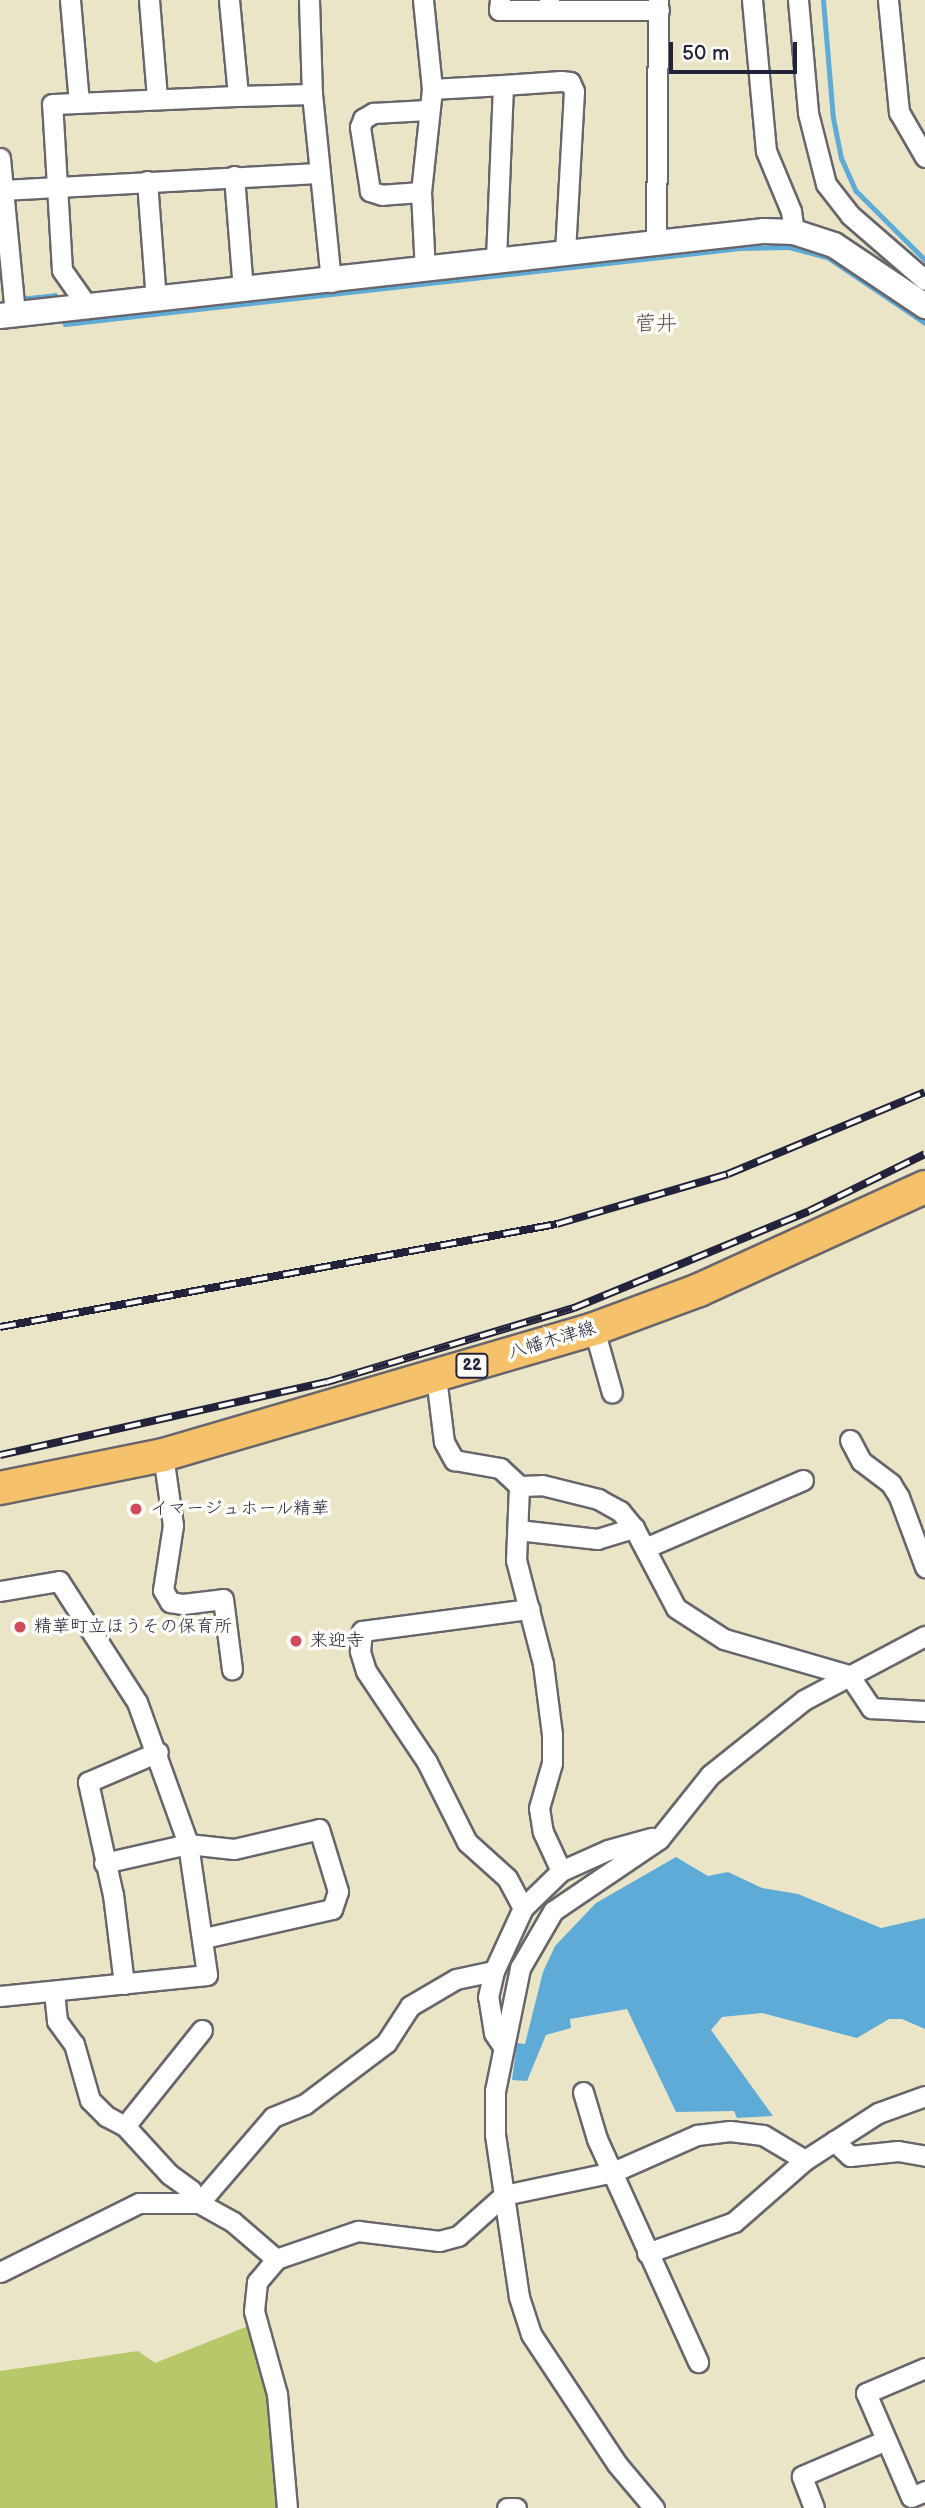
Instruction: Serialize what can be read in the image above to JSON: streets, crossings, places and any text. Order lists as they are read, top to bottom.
{
  "streets": {
    "main road": ["八幡木津線", "22"]
  },
  "districts": ["菅井"],
  "places": ["イマージュホール精華", "精華町立ほうその保育所", "来迎寺"],
  "scale_bar": "50 m"
}
